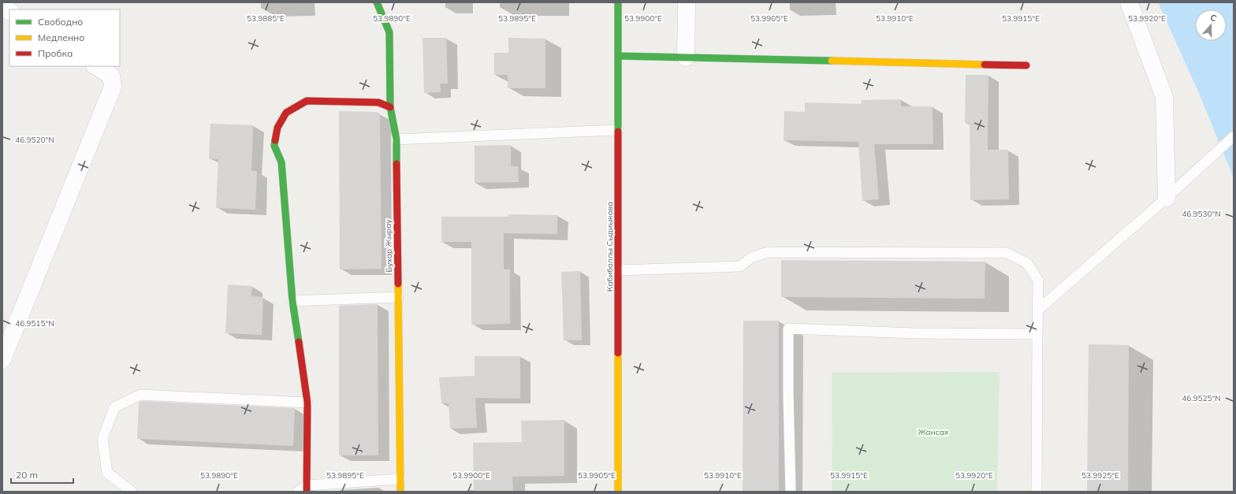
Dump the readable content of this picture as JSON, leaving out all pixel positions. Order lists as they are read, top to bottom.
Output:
{
  "streets": {
    "street": ["Бухар Жырау", "Кабиболлы Сыдиыкова"]
  },
  "parks": ["Жансая"],
  "legend": ["Свободно", "Медленно", "Пробка"],
  "scale_bar": "20 m",
  "north": "top",
  "coordinates": [
    "53.9915°E",
    "53.9885°E",
    "53.9890°E",
    "53.9895°E",
    "53.9900°E",
    "53.9905°E",
    "53.9910°E",
    "53.9920°E",
    "46.9520°N",
    "46.9530°N",
    "46.9515°N",
    "46.9525°N",
    "53.9925°E"
  ]
}
